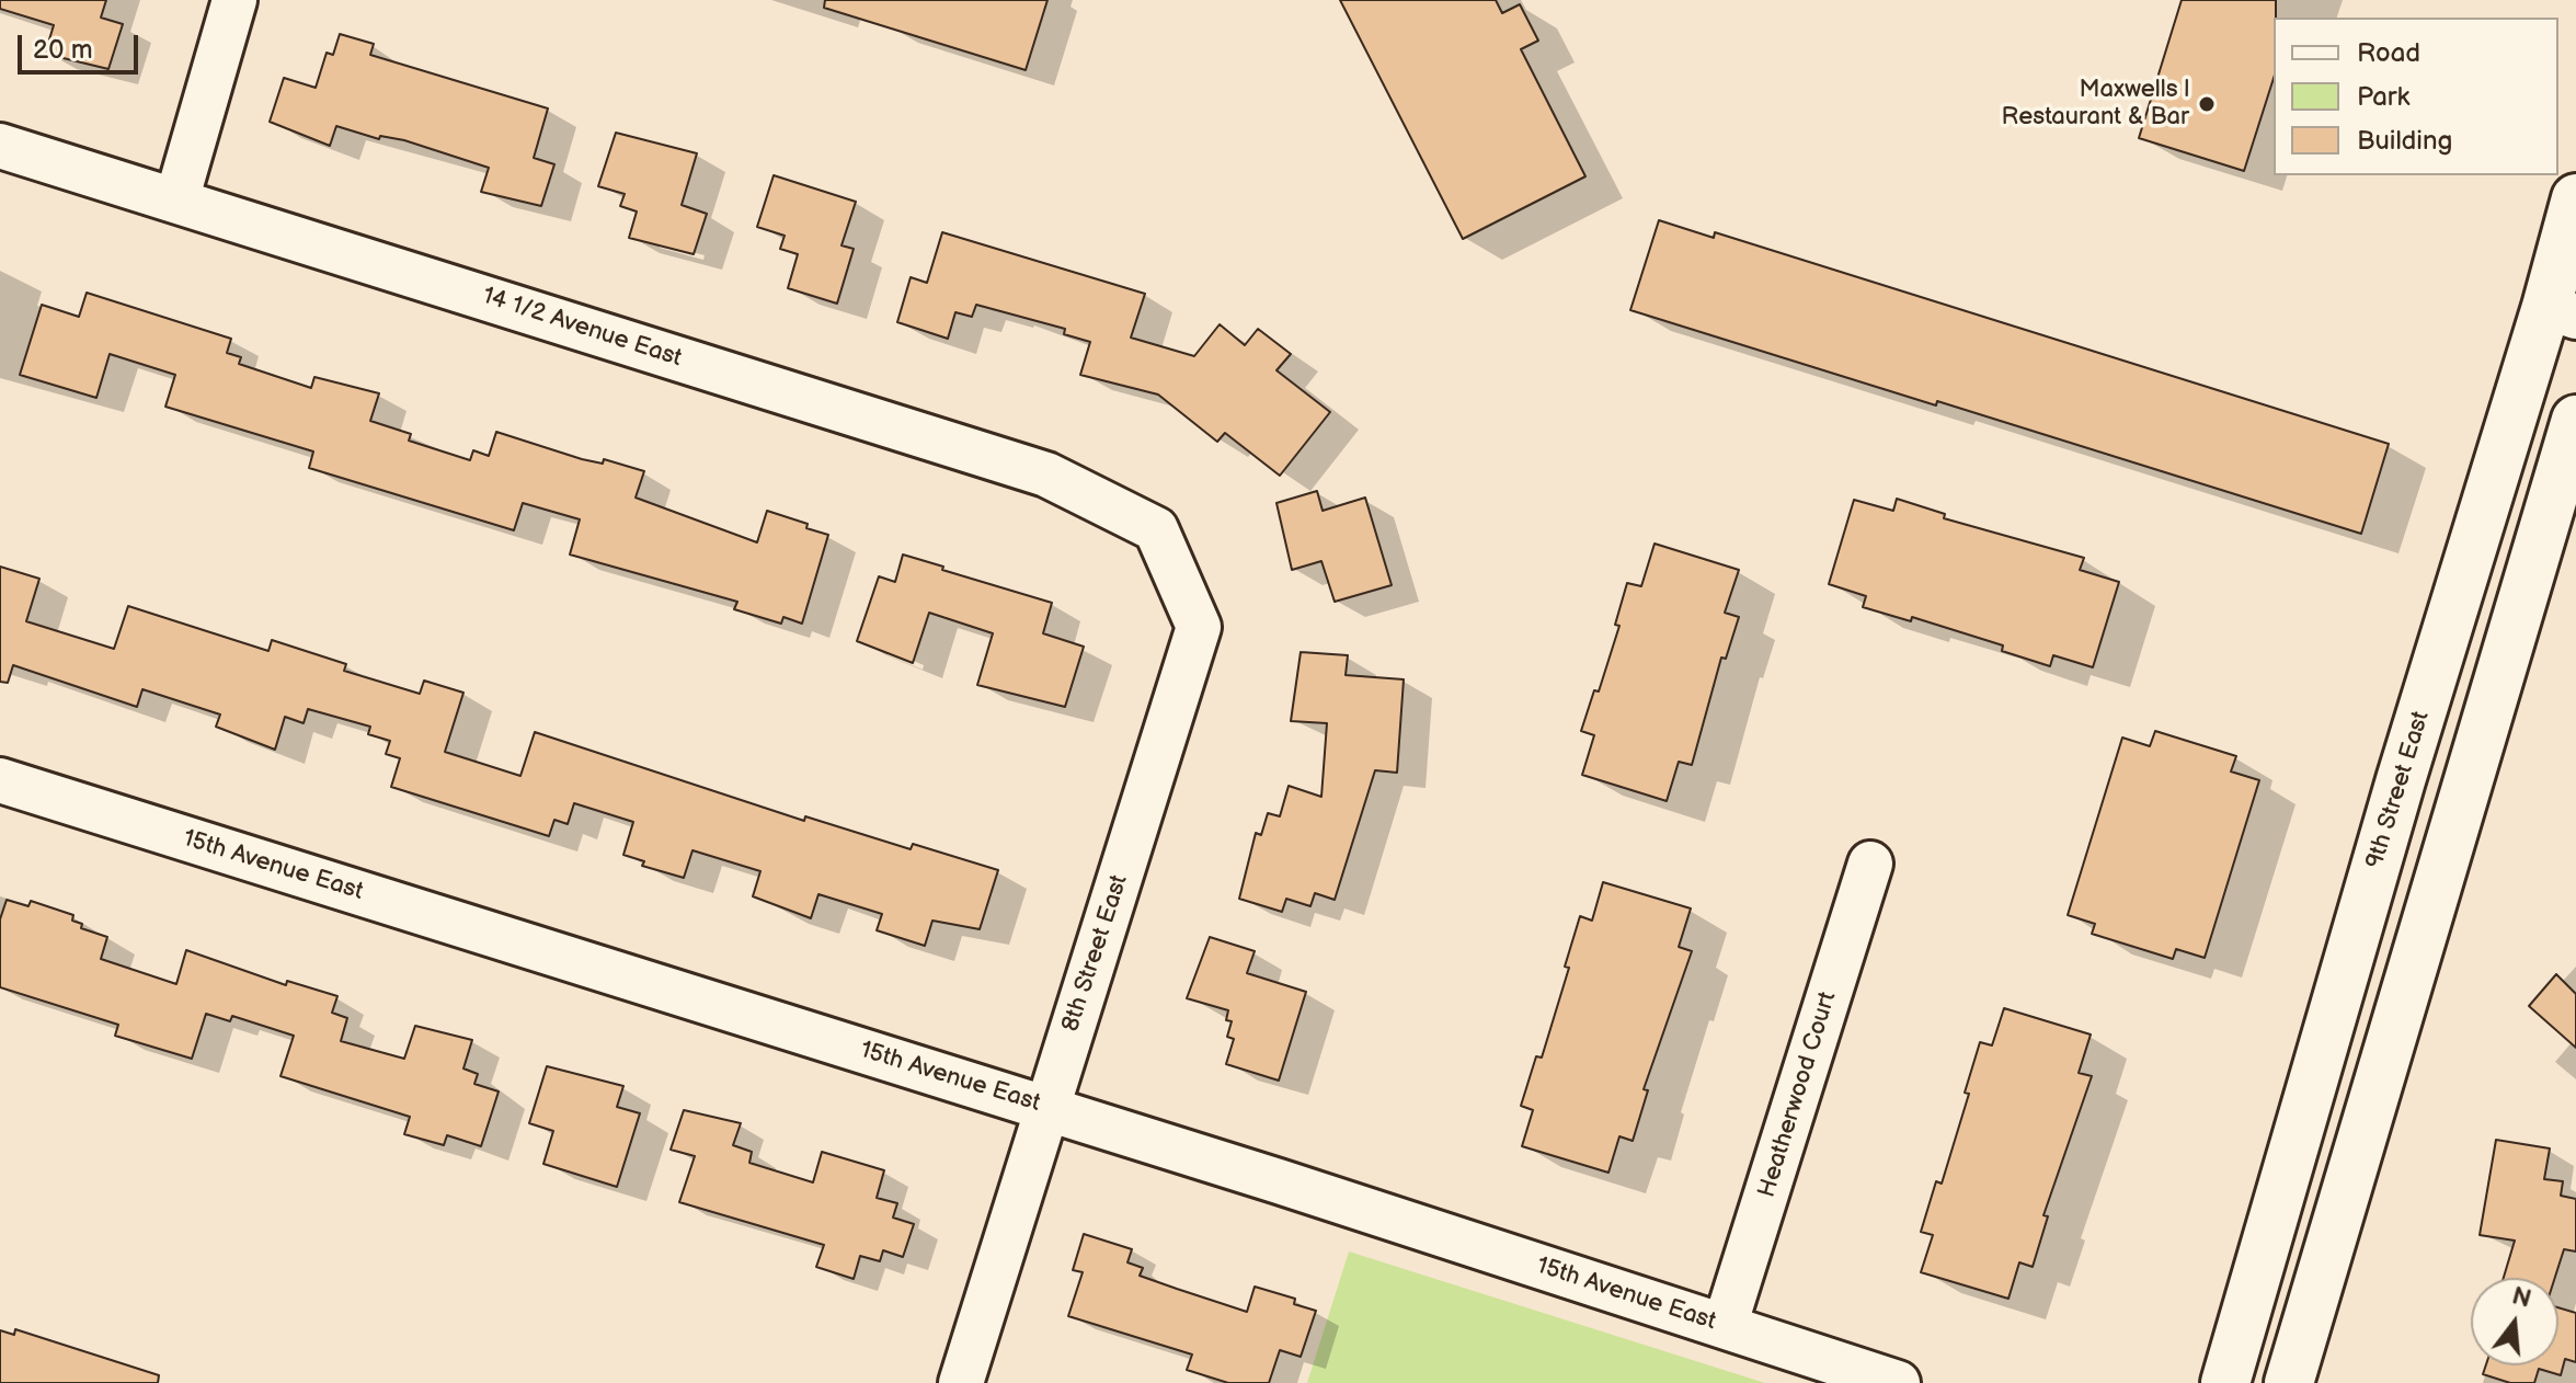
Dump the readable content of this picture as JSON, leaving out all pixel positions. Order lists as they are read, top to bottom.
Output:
{
  "streets": {
    "main road": ["9th Street East"],
    "street": [
      "14 1/2 Avenue East",
      "15th Avenue East",
      "8th Street East",
      "Heatherwood Court"
    ]
  },
  "crossings": [
    ["14 1/2 Avenue East", "8th Street East"],
    ["15th Avenue East", "8th Street East"],
    ["15th Avenue East", "Heatherwood Court"]
  ],
  "places": ["Maxwells | Restaurant & Bar"],
  "legend": ["Road", "Park", "Building"],
  "scale_bar": "20 m",
  "north": "top"
}
